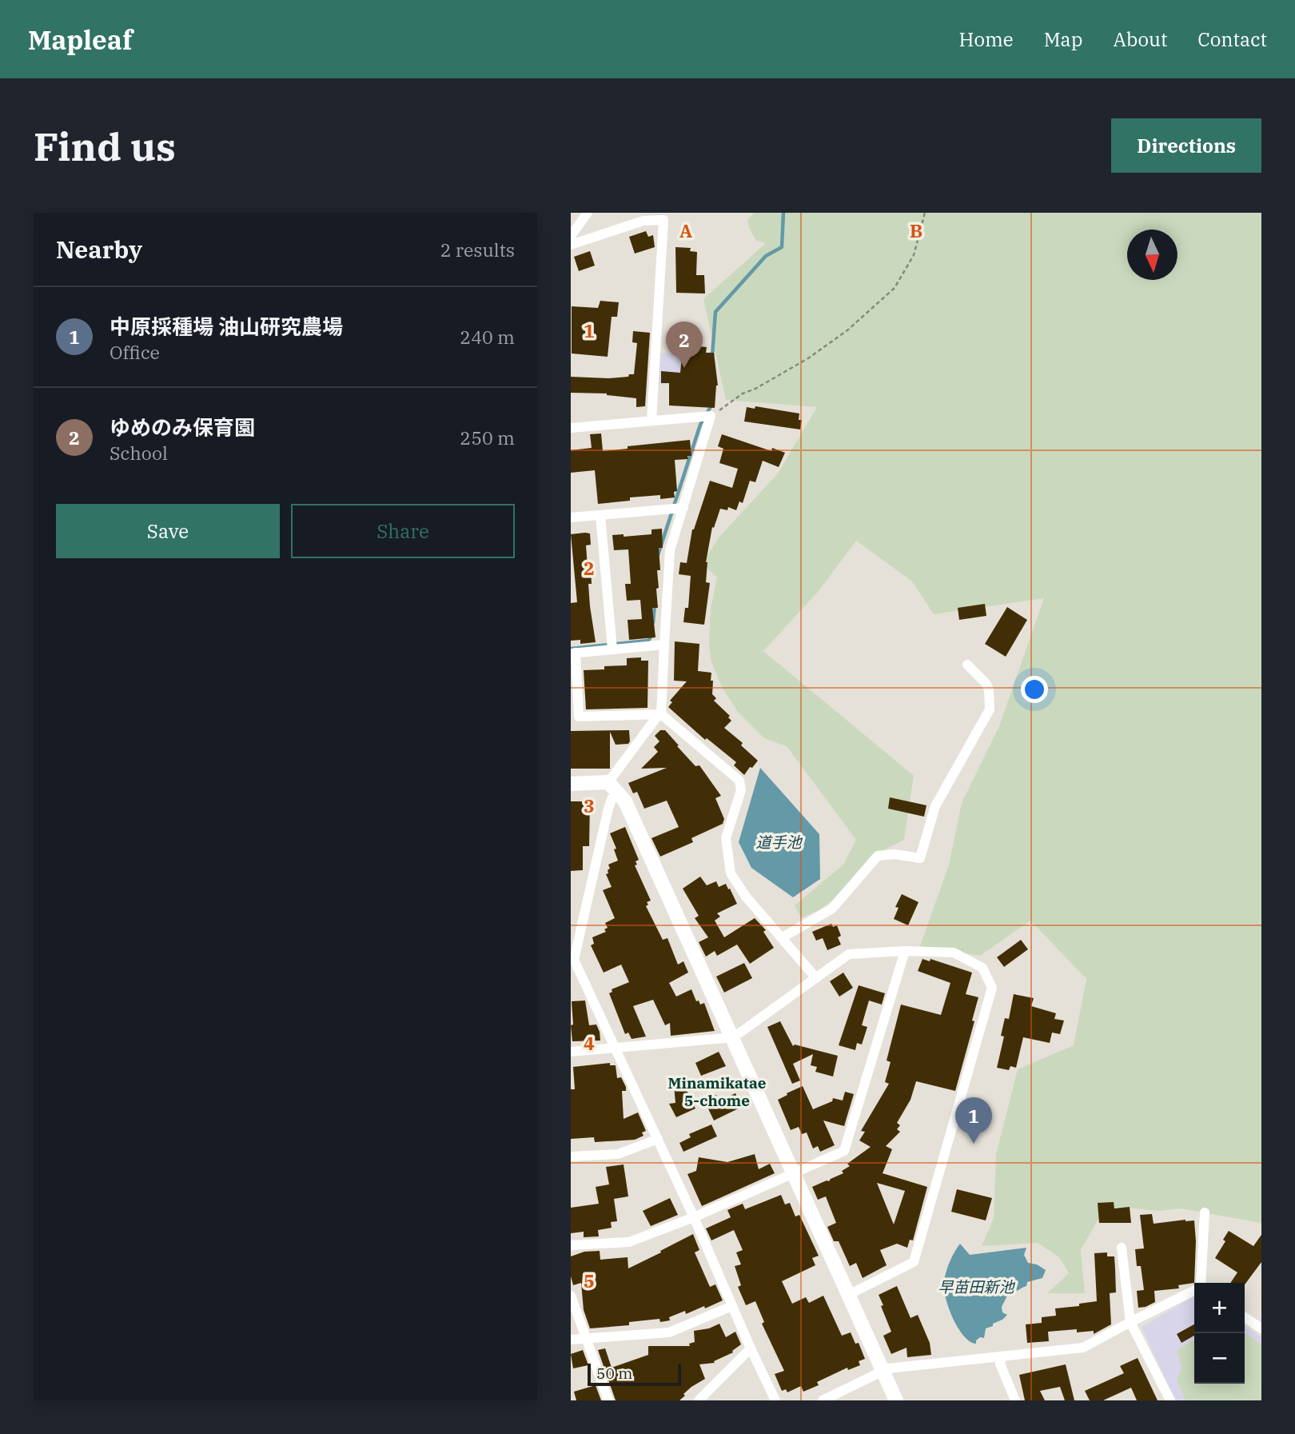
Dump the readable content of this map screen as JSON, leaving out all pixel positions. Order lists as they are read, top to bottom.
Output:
{
  "districts": ["Minamikatae 5-chome"],
  "water": ["道手池", "早苗田新池"],
  "scale_bar": "50 m",
  "north": "bottom",
  "page": {
    "header": "Mapleaf",
    "nav": [
      "Home",
      "Map",
      "About",
      "Contact"
    ],
    "buttons": [
      "Directions",
      ["Save", "Share"]
    ],
    "title": "Find us",
    "heading": ["Nearby", "2 results"],
    "list": [
      {
        "mark": "1",
        "name": "中原採種場 油山研究農場",
        "note": "Office",
        "value": "240 m"
      },
      {
        "mark": "2",
        "name": "ゆめのみ保育園",
        "note": "School",
        "value": "250 m"
      }
    ],
    "pins": ["2", "1"],
    "map_buttons": ["+", "−"],
    "scale": "50 m"
  },
  "grid": {
    "columns": ["A", "B"],
    "rows": [
      "1",
      "2",
      "3",
      "4",
      "5"
    ]
  }
}
